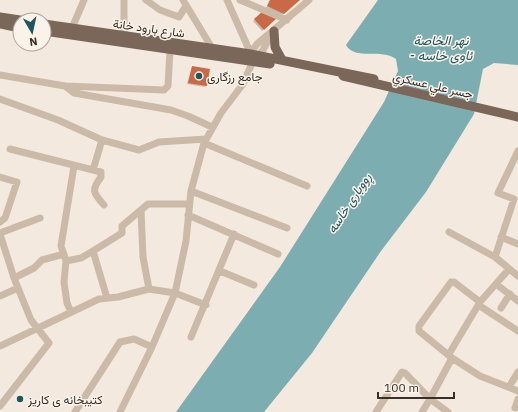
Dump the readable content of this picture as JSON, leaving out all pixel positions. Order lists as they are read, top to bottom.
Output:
{
  "streets": {
    "main road": ["شارع بارود خانة", "جسر علي عسكري"]
  },
  "water": ["نهر الخاصة - ئاوی خاسە", "ڕووباری خاسە"],
  "places": ["جامع رزگاری", "كتيبخانه ى كاريز"],
  "scale_bar": "100 m",
  "north": "bottom"
}
